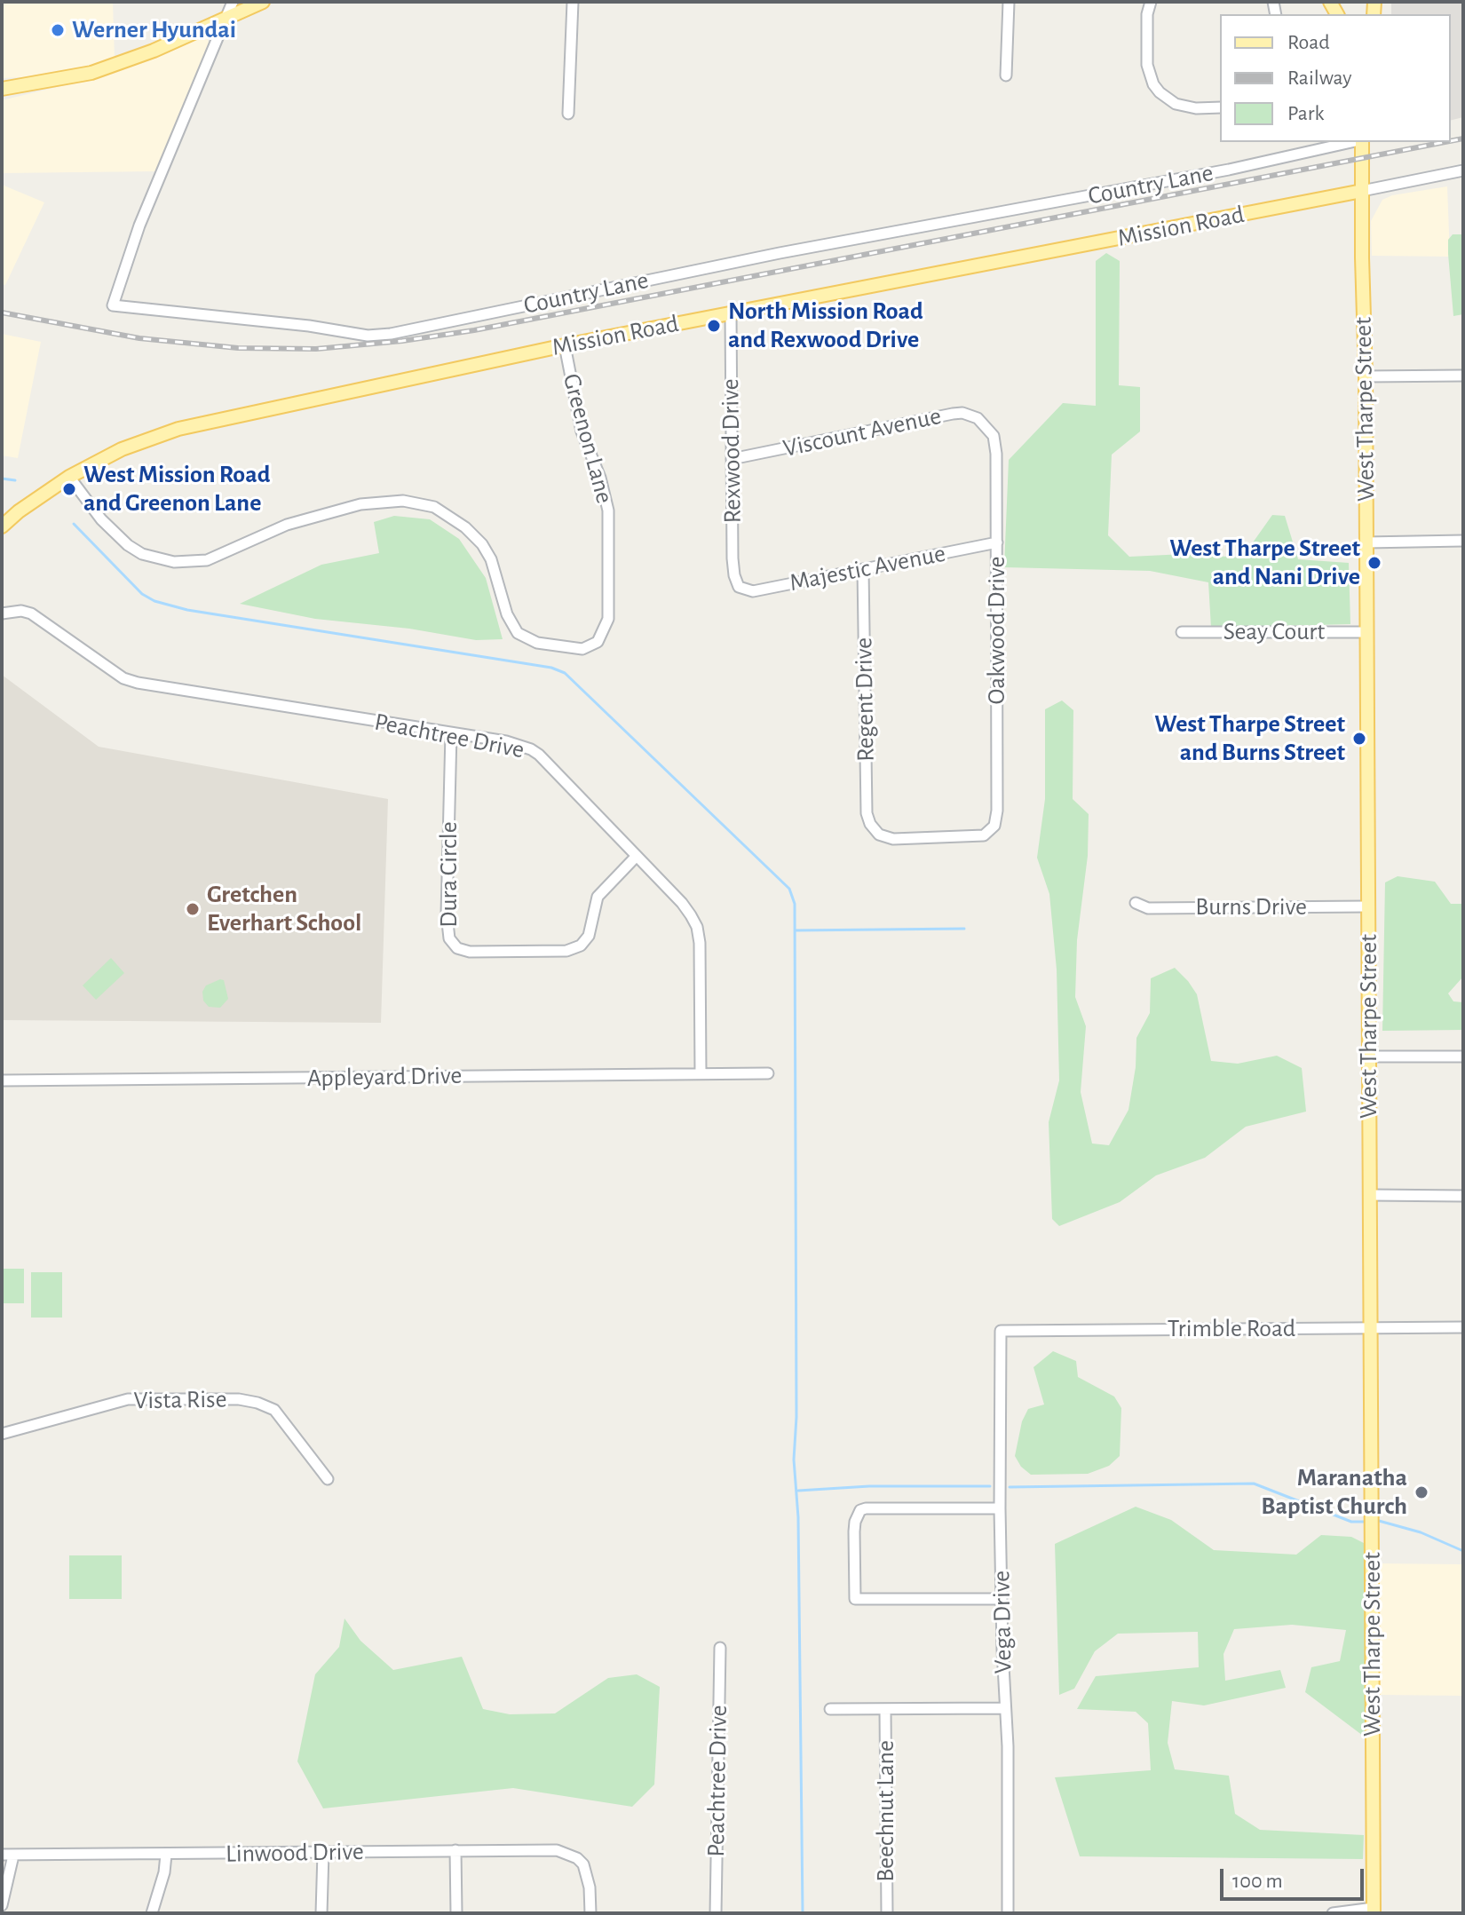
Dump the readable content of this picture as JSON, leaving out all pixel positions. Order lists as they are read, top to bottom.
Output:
{
  "streets": {
    "main road": ["Mission Road", "West Tharpe Street"],
    "street": [
      "Country Lane",
      "Viscount Avenue",
      "Greenon Lane",
      "Rexwood Drive",
      "Majestic Avenue",
      "Oakwood Drive",
      "Seay Court",
      "Regent Drive",
      "Peachtree Drive",
      "Dura Circle",
      "Burns Drive",
      "Appleyard Drive",
      "Trimble Road",
      "Vista Rise",
      "Vega Drive",
      "Beechnut Lane",
      "Linwood Drive"
    ]
  },
  "crossings": [
    ["Mission Road", "West Tharpe Street"],
    ["Mission Road", "Greenon Lane"],
    ["Mission Road", "Rexwood Drive"],
    ["West Tharpe Street", "Seay Court"],
    ["West Tharpe Street", "Burns Drive"],
    ["West Tharpe Street", "Trimble Road"],
    ["Viscount Avenue", "Rexwood Drive"],
    ["Viscount Avenue", "Oakwood Drive"],
    ["Rexwood Drive", "Majestic Avenue"],
    ["Majestic Avenue", "Oakwood Drive"],
    ["Majestic Avenue", "Regent Drive"],
    ["Oakwood Drive", "Regent Drive"],
    ["Peachtree Drive", "Dura Circle"],
    ["Peachtree Drive", "Appleyard Drive"],
    ["Trimble Road", "Vega Drive"]
  ],
  "places": [
    "Werner Hyundai",
    "North Mission Road and Rexwood Drive",
    "West Mission Road and Greenon Lane",
    "West Tharpe Street and Nani Drive",
    "West Tharpe Street and Burns Street",
    "Gretchen Everhart School",
    "Maranatha Baptist Church"
  ],
  "legend": ["Road", "Railway", "Park"],
  "scale_bar": "100 m"
}
